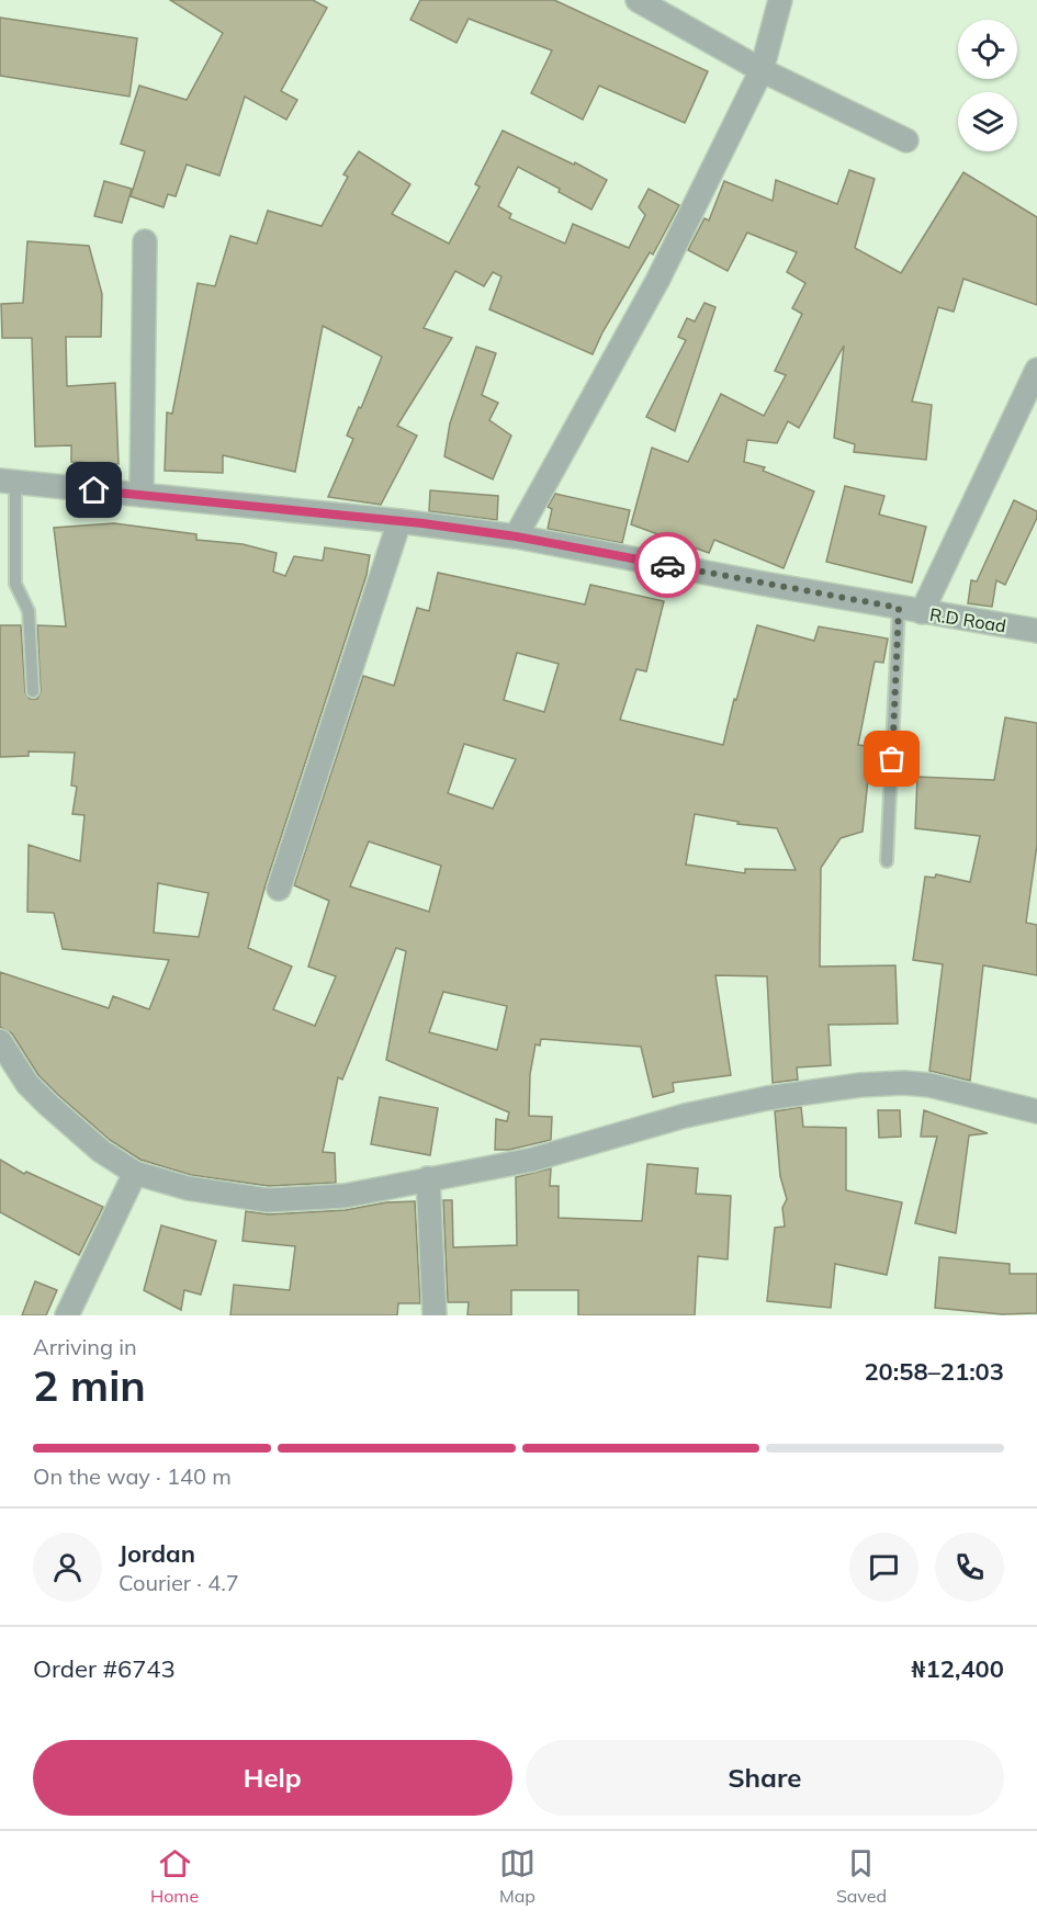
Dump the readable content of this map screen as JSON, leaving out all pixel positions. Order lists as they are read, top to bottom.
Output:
{
  "streets": {
    "street": ["R.D Road"]
  },
  "page": {
    "heading": ["2 min", "Arriving in", "20:58–21:03"],
    "panel": [
      "Jordan",
      "Courier · 4.7",
      "Order #6743",
      "₦12,400"
    ],
    "bar": "On the way · 140 m",
    "buttons": ["Help", "Share"],
    "tabs": ["Home", "Map", "Saved"]
  }
}
